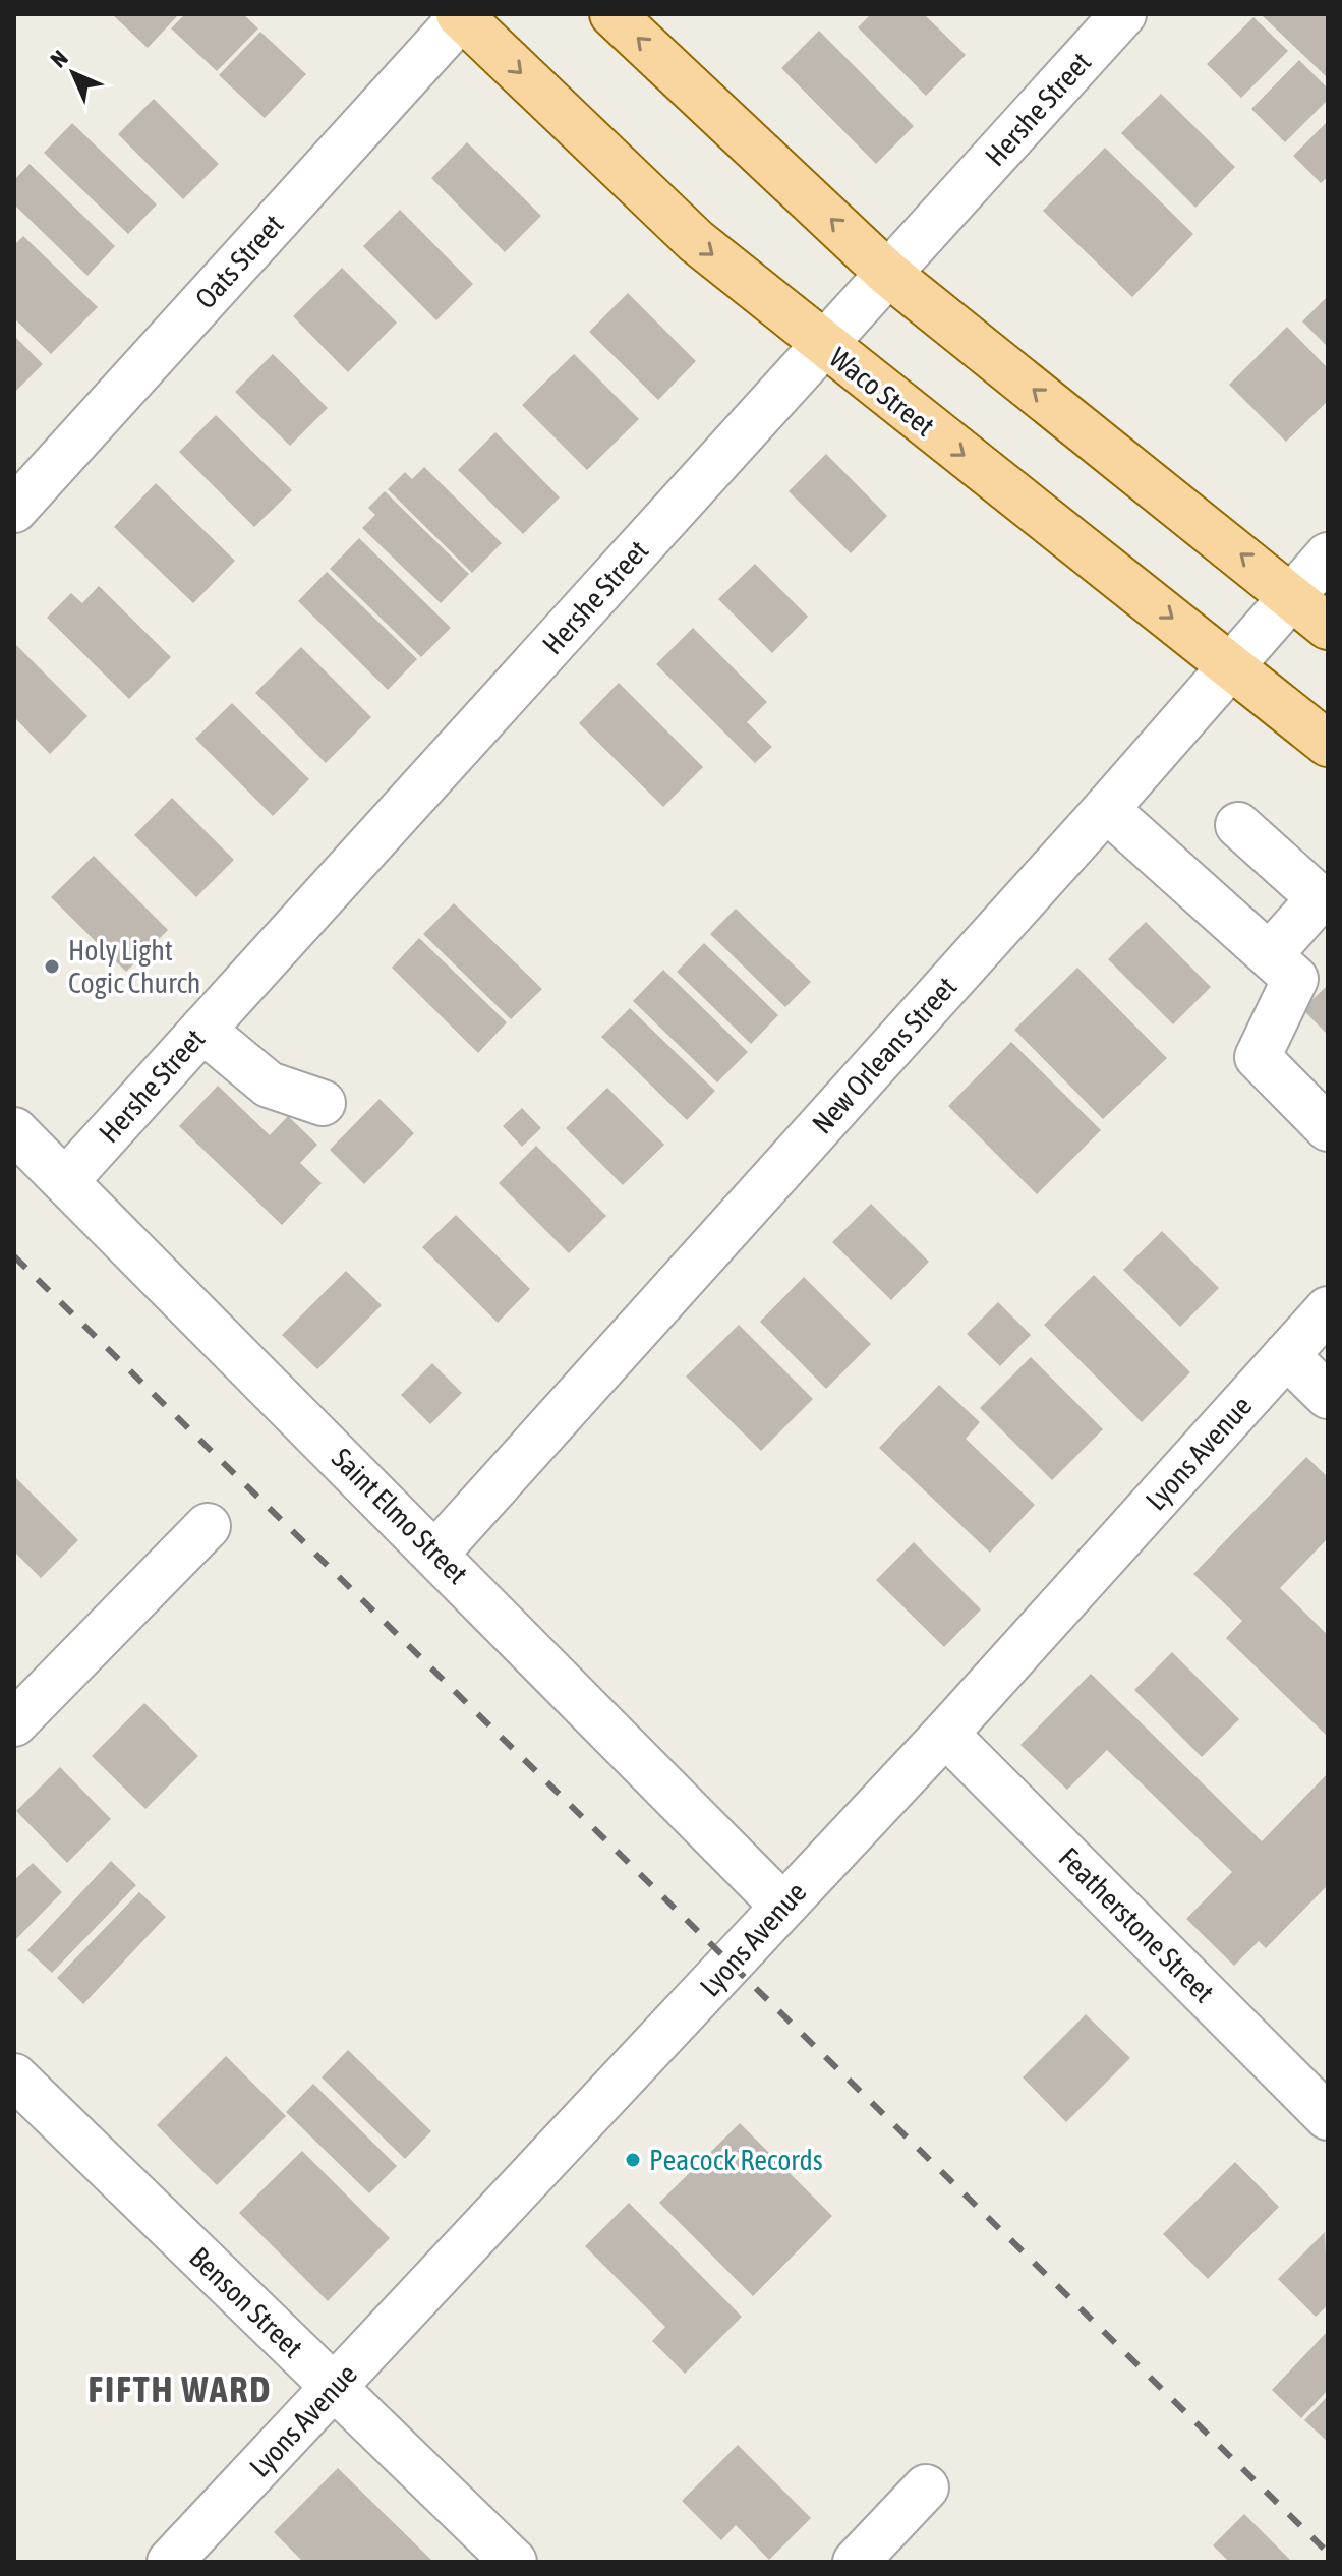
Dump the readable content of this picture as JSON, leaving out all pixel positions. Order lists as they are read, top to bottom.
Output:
{
  "streets": {
    "main road": ["Waco Street"],
    "street": [
      "Hershe Street",
      "Oats Street",
      "New Orleans Street",
      "Lyons Avenue",
      "Saint Elmo Street",
      "Featherstone Street",
      "Benson Street"
    ]
  },
  "crossings": [
    ["Hershe Street", "Waco Street"],
    ["Hershe Street", "Saint Elmo Street"],
    ["Oats Street", "Waco Street"],
    ["Waco Street", "New Orleans Street"],
    ["New Orleans Street", "Saint Elmo Street"],
    ["Lyons Avenue", "Saint Elmo Street"],
    ["Lyons Avenue", "Featherstone Street"],
    ["Lyons Avenue", "Benson Street"]
  ],
  "districts": ["FIFTH WARD"],
  "places": ["Holy Light Cogic Church", "Peacock Records"],
  "north": "top left"
}
